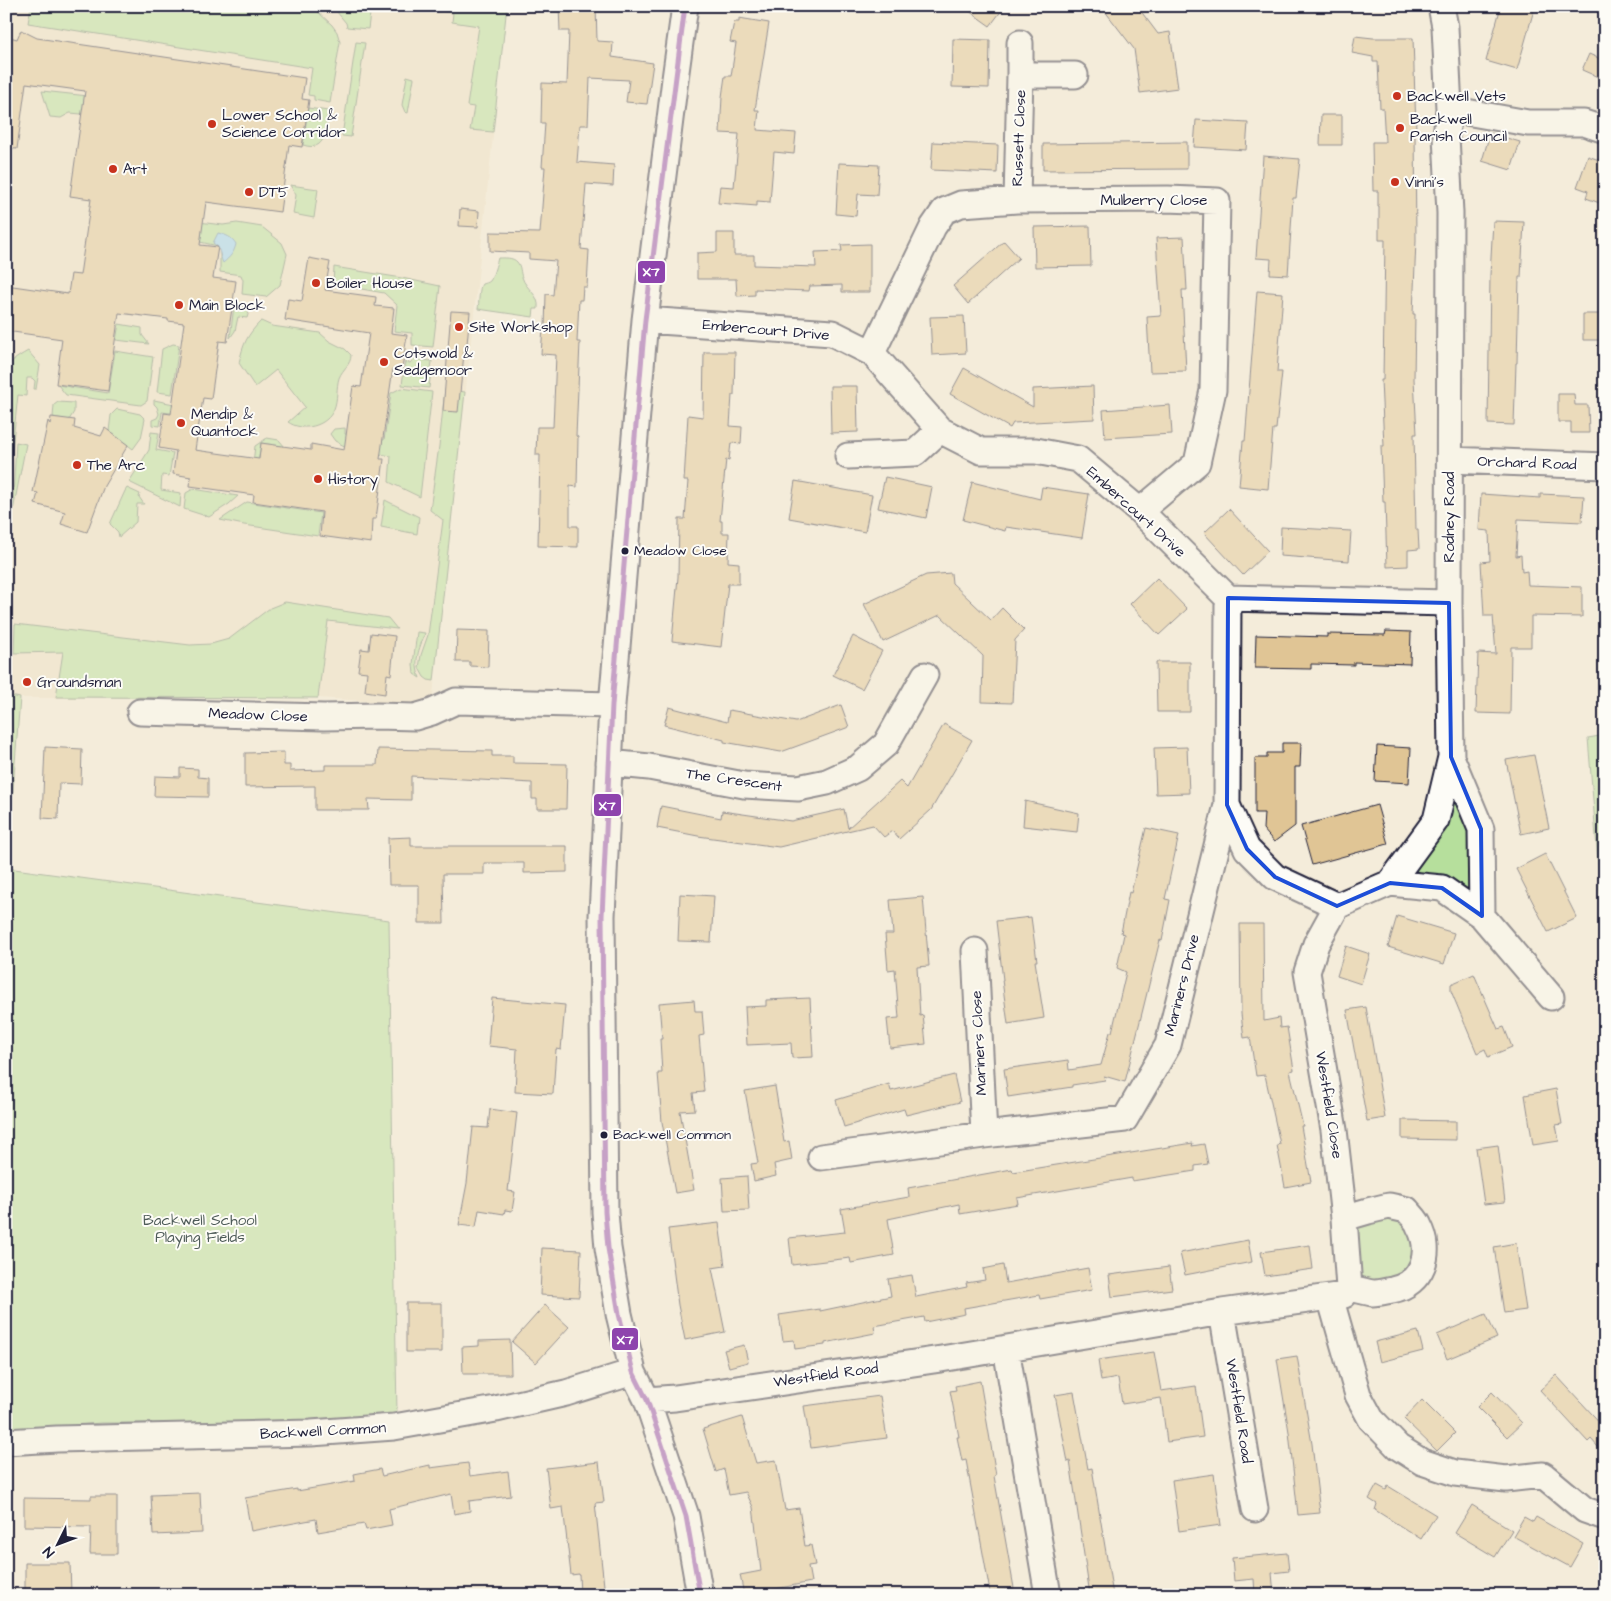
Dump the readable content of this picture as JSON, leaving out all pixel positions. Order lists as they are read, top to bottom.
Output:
{
  "streets": {
    "street": [
      "Russett Close",
      "Mulberry Close",
      "Embercourt Drive",
      "Orchard Road",
      "Rodney Road",
      "Meadow Close",
      "The Crescent",
      "Mariners Drive",
      "Mariners Close",
      "Westfield Close",
      "Westfield Road",
      "Backwell Common"
    ]
  },
  "crossings": [
    ["Russett Close", "Mulberry Close"],
    ["Mulberry Close", "Embercourt Drive"],
    ["Embercourt Drive", "Mariners Drive"],
    ["Orchard Road", "Rodney Road"],
    ["Mariners Drive", "Mariners Close"],
    ["Westfield Close", "Westfield Road"]
  ],
  "parks": ["Backwell School Playing Fields"],
  "places": [
    "Backwell Vets",
    "Lower School & Science Corridor",
    "Backwell Parish Council",
    "Art",
    "Vinni's",
    "DT5",
    "Boiler House",
    "Main Block",
    "Site Workshop",
    "Cotswold & Sedgemoor",
    "Mendip & Quantock",
    "The Arc",
    "History",
    "Meadow Close",
    "Groundsman",
    "Backwell Common"
  ],
  "lines": ["transit line X7"],
  "north": "bottom left"
}
